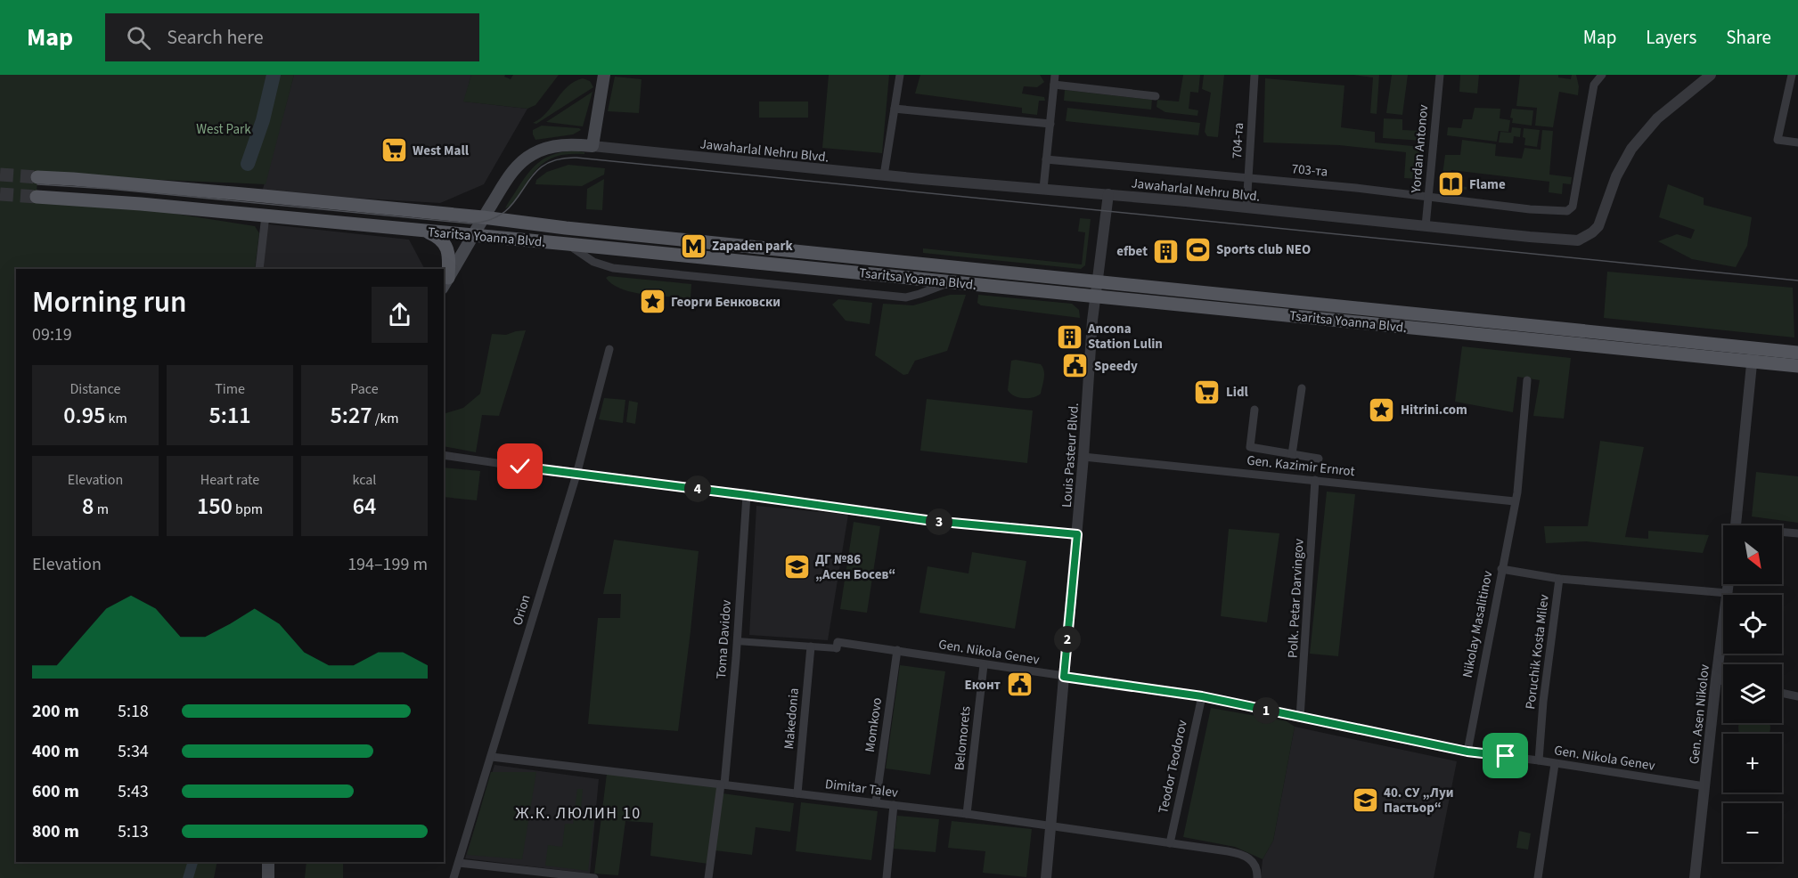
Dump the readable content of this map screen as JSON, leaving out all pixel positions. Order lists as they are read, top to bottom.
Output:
{
  "streets": {
    "main road": ["Tsaritsa Yoanna Blvd."],
    "street": [
      "704-та",
      "Yordan Antonov",
      "Jawaharlal Nehru Blvd.",
      "703-та",
      "Louis Pasteur Blvd.",
      "Gen. Kazimir Ernrot",
      "Polk. Petar Darvingov",
      "Orion",
      "Nikolay Masalitinov",
      "Toma Davidov",
      "Gen. Nikola Genev",
      "Poruchik Kosta Milev",
      "Gen. Asen Nikolov",
      "Makedonia",
      "Momkovo",
      "Belomorets",
      "Teodor Teodorov",
      "Dimitar Talev"
    ]
  },
  "crossings": [
    ["704-та", "Jawaharlal Nehru Blvd."],
    ["704-та", "703-та"],
    ["Yordan Antonov", "Jawaharlal Nehru Blvd."],
    ["Yordan Antonov", "703-та"],
    ["Jawaharlal Nehru Blvd.", "Louis Pasteur Blvd."],
    ["Tsaritsa Yoanna Blvd.", "Louis Pasteur Blvd."],
    ["Louis Pasteur Blvd.", "Gen. Kazimir Ernrot"],
    ["Louis Pasteur Blvd.", "Gen. Nikola Genev"],
    ["Louis Pasteur Blvd.", "Dimitar Talev"],
    ["Gen. Kazimir Ernrot", "Polk. Petar Darvingov"],
    ["Gen. Kazimir Ernrot", "Nikolay Masalitinov"],
    ["Polk. Petar Darvingov", "Gen. Nikola Genev"],
    ["Orion", "Dimitar Talev"],
    ["Nikolay Masalitinov", "Gen. Nikola Genev"],
    ["Toma Davidov", "Dimitar Talev"],
    ["Gen. Nikola Genev", "Poruchik Kosta Milev"],
    ["Gen. Nikola Genev", "Gen. Asen Nikolov"],
    ["Gen. Nikola Genev", "Momkovo"],
    ["Gen. Nikola Genev", "Belomorets"],
    ["Gen. Nikola Genev", "Teodor Teodorov"],
    ["Makedonia", "Dimitar Talev"],
    ["Momkovo", "Dimitar Talev"],
    ["Belomorets", "Dimitar Talev"],
    ["Teodor Teodorov", "Dimitar Talev"]
  ],
  "districts": ["Ж.К. ЛЮЛИН 10"],
  "parks": ["West Park"],
  "places": {
    "supermarket": ["West Mall", "Lidl"],
    "library": ["Flame"],
    "metro station": ["Zapaden park"],
    "sports": ["Sports club NEO"],
    "building": ["efbet", "Ancona Station Lulin"],
    "place": ["Георги Бенковски", "Hitrini.com"],
    "public building": ["Speedy", "Еконт"],
    "school or university": ["ДГ №86 „Асен Босев“", "40. СУ „Луи Пастьор“"]
  },
  "north": "bottom right",
  "page": {
    "header": "Map",
    "search": "Search here",
    "nav": ["Map", "Layers", "Share"],
    "heading": ["Morning run", "09:19"],
    "stats": [
      ["Distance", "0.95 km"],
      ["Time", "5:11"],
      ["Pace", "5:27 /km"],
      ["Elevation", "8 m"],
      ["Heart rate", "150 bpm"],
      ["kcal", "64"]
    ],
    "pins": [
      "4",
      "3",
      "2",
      "1"
    ],
    "map_buttons": ["+", "−"],
    "chart": ["Elevation", "194–199 m"],
    "list": [
      {
        "name": "200 m",
        "note": "5:18"
      },
      {
        "name": "400 m",
        "note": "5:34"
      },
      {
        "name": "600 m",
        "note": "5:43"
      },
      {
        "name": "800 m",
        "note": "5:13"
      }
    ]
  }
}
